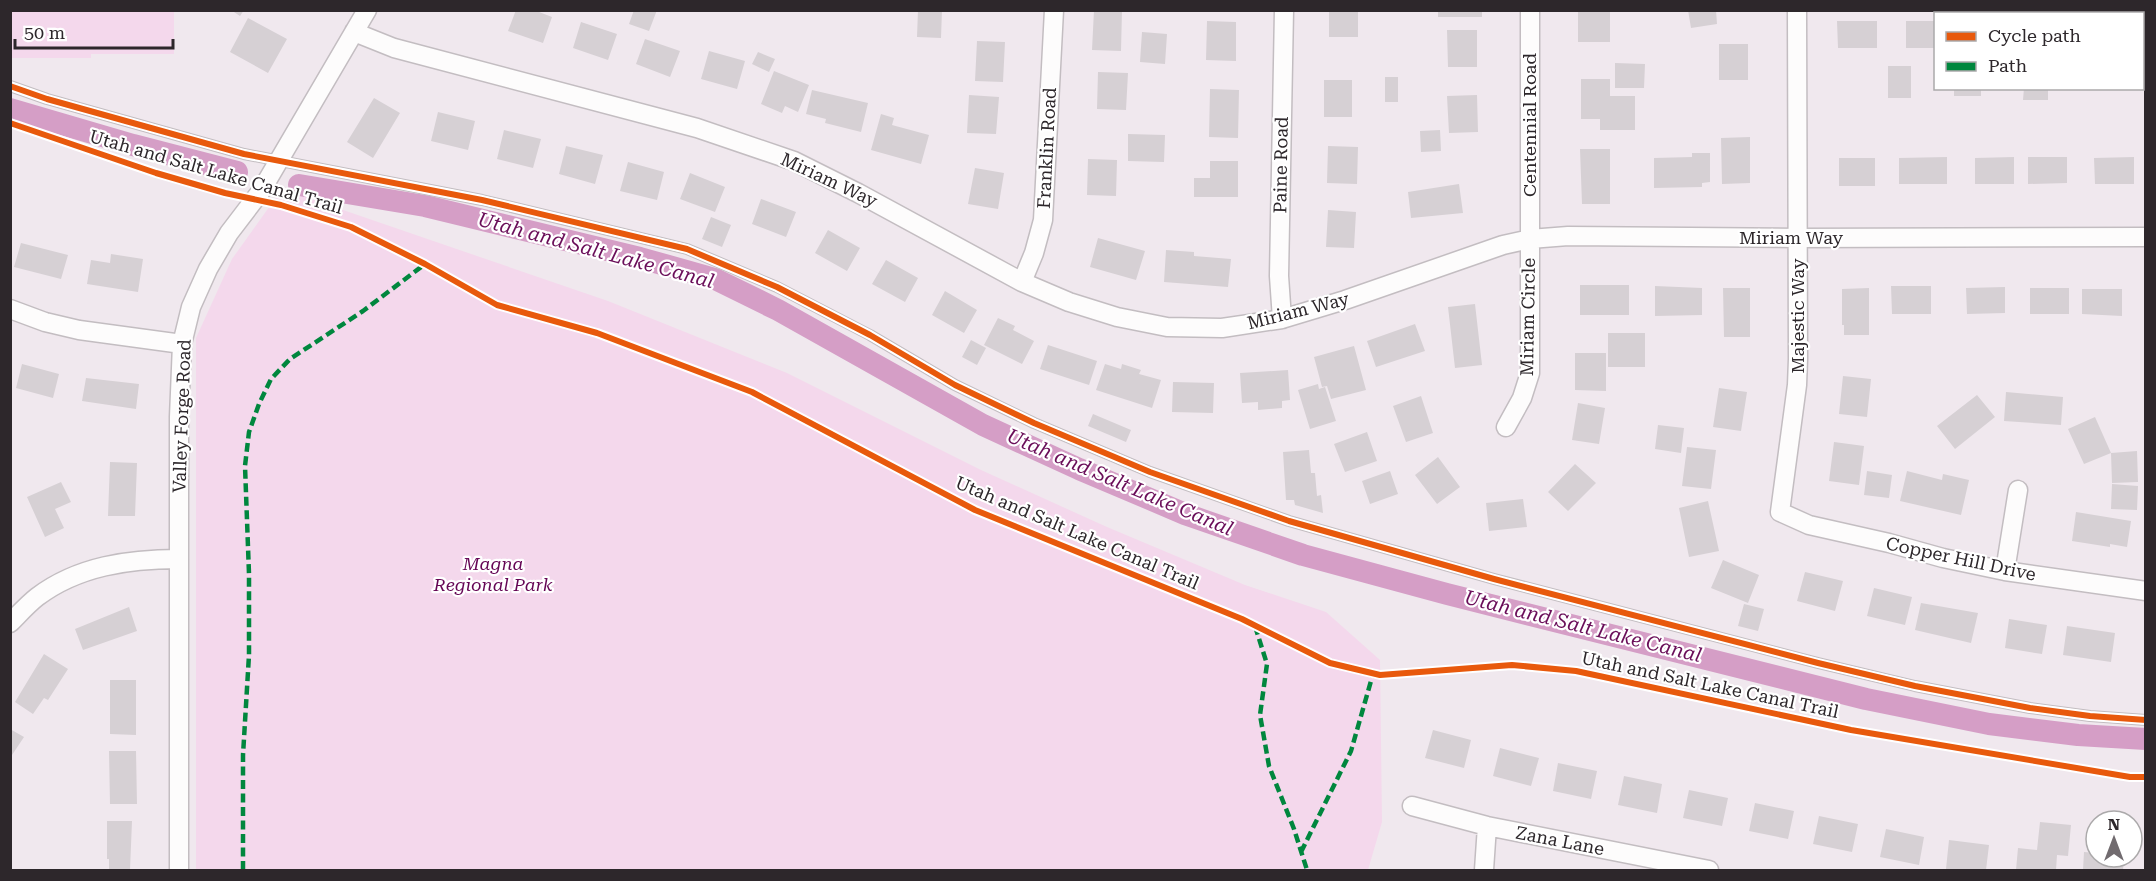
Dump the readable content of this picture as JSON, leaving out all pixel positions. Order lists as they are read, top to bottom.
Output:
{
  "streets": {
    "street": [
      "Centennial Road",
      "Franklin Road",
      "Paine Road",
      "Miriam Way",
      "Majestic Way",
      "Miriam Circle",
      "Valley Forge Road",
      "Copper Hill Drive",
      "Zana Lane"
    ],
    "cycle path": ["Utah and Salt Lake Canal Trail"]
  },
  "crossings": [
    ["Centennial Road", "Miriam Way"],
    ["Centennial Road", "Miriam Circle"],
    ["Franklin Road", "Miriam Way"],
    ["Paine Road", "Miriam Way"],
    ["Miriam Way", "Majestic Way"],
    ["Miriam Way", "Miriam Circle"],
    ["Miriam Way", "Valley Forge Road"],
    ["Majestic Way", "Copper Hill Drive"]
  ],
  "water": ["Utah and Salt Lake Canal"],
  "parks": ["Magna Regional Park"],
  "legend": ["Cycle path", "Path"],
  "scale_bar": "50 m",
  "north": "top"
}
